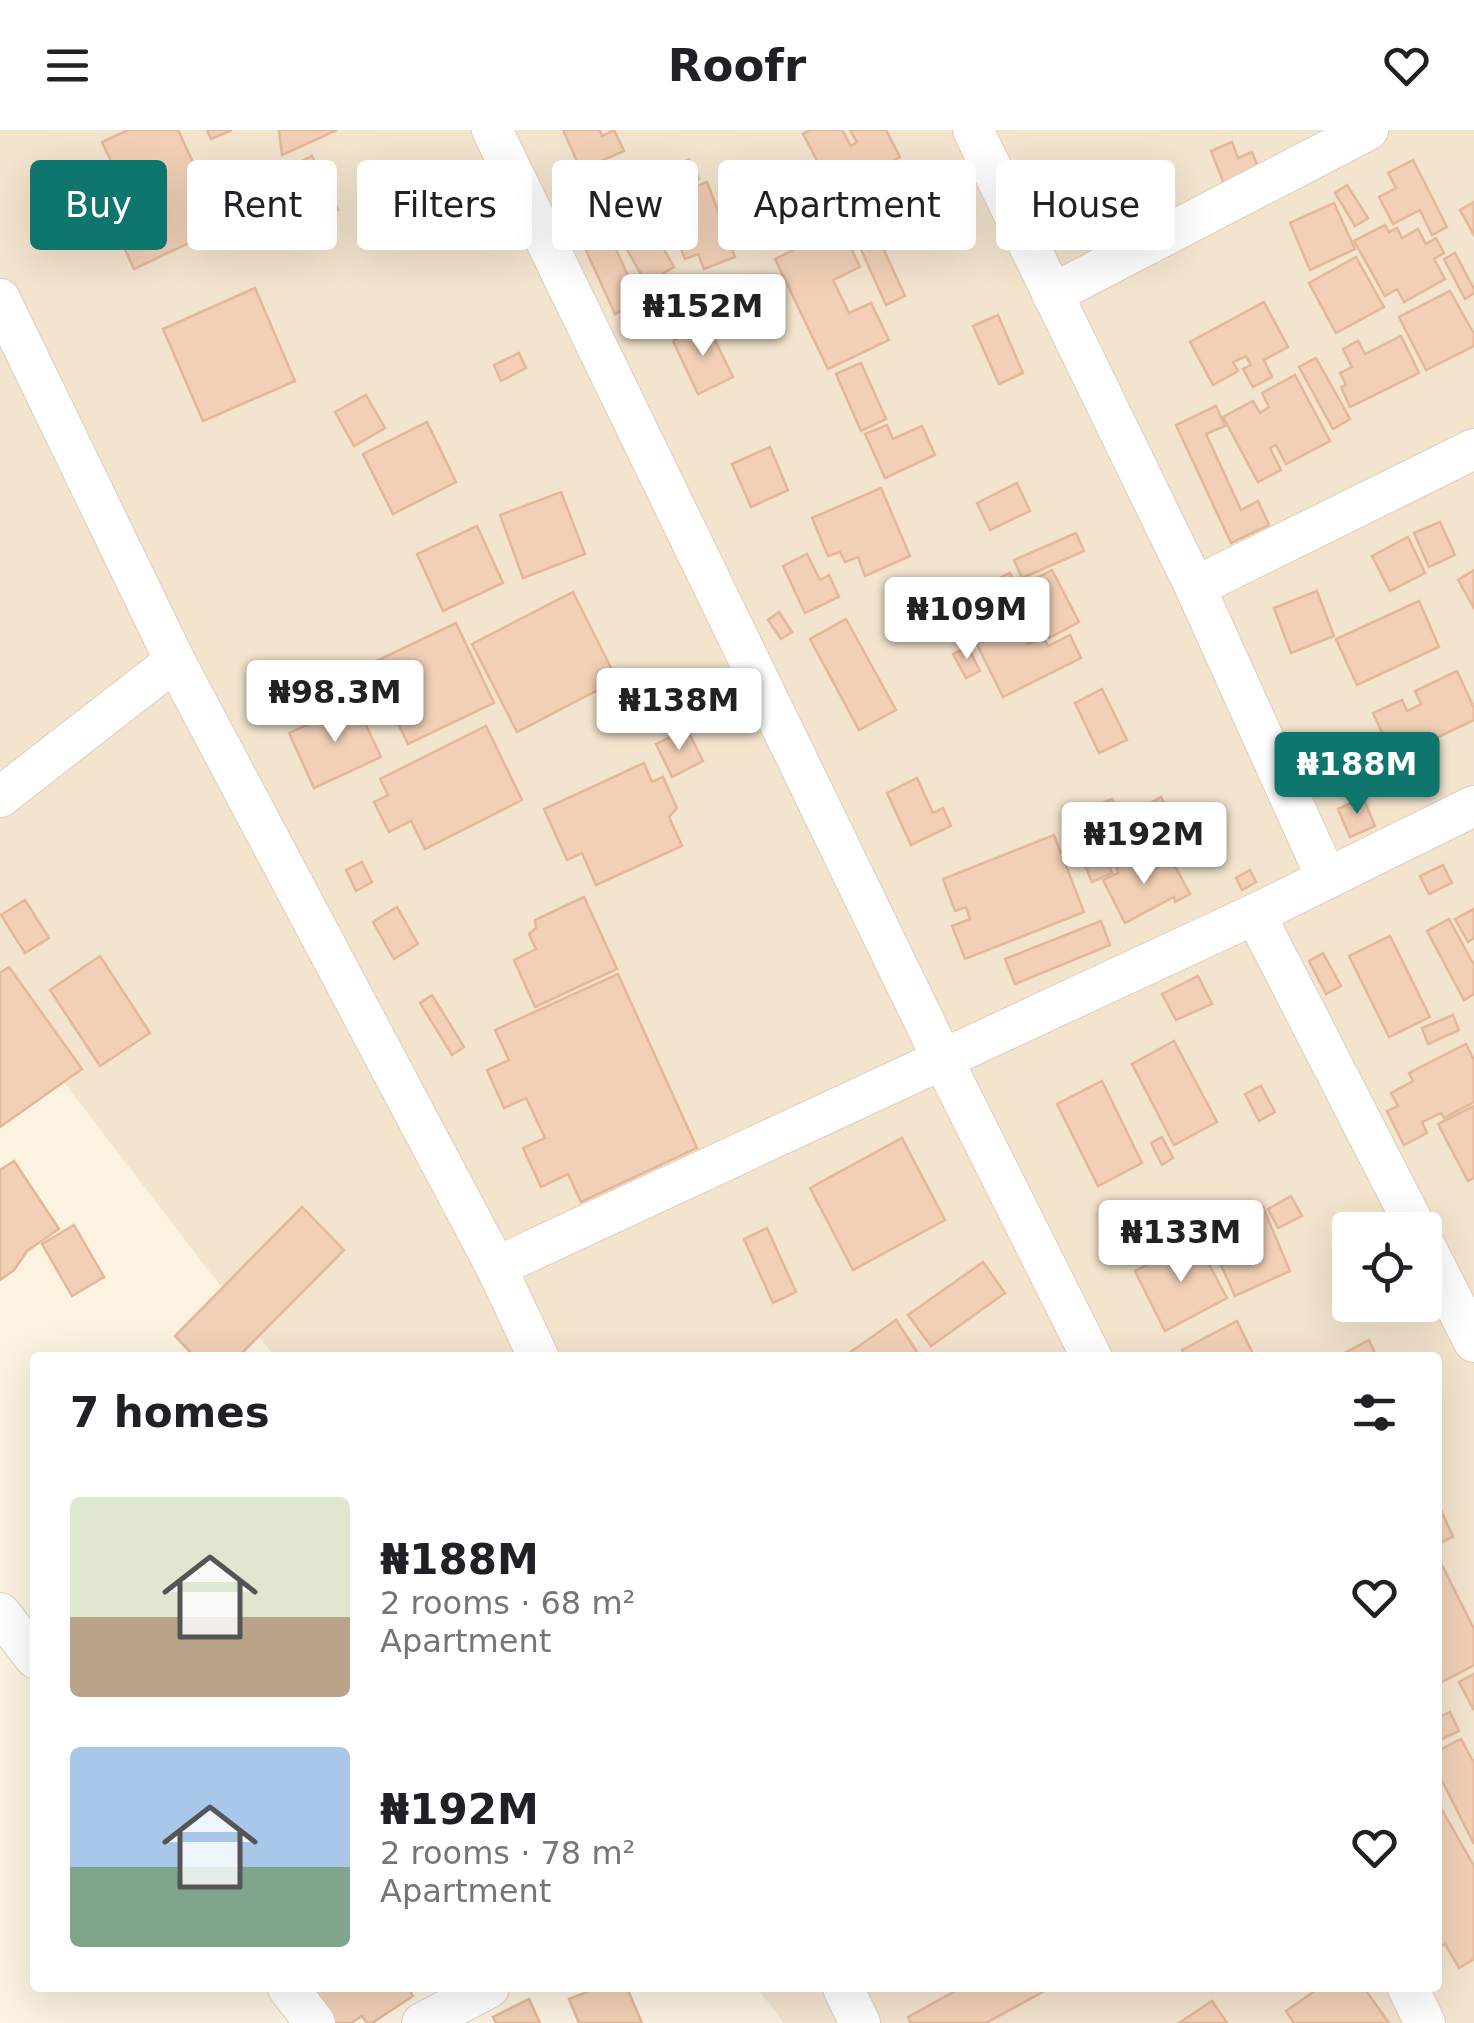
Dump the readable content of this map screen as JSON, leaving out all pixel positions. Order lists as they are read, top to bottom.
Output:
{
  "page": {
    "header": "Roofr",
    "chip": [
      "Buy",
      "Rent",
      "Filters",
      "New",
      "Apartment",
      "House"
    ],
    "price": [
      "₦152M",
      "₦109M",
      "₦98.3M",
      "₦138M",
      "₦188M",
      "₦192M",
      "₦133M"
    ],
    "heading": "7 homes",
    "list": [
      {
        "name": "₦188M",
        "note": "2 rooms · 68 m² · Apartment"
      },
      {
        "name": "₦192M",
        "note": "2 rooms · 78 m² · Apartment"
      }
    ]
  }
}
